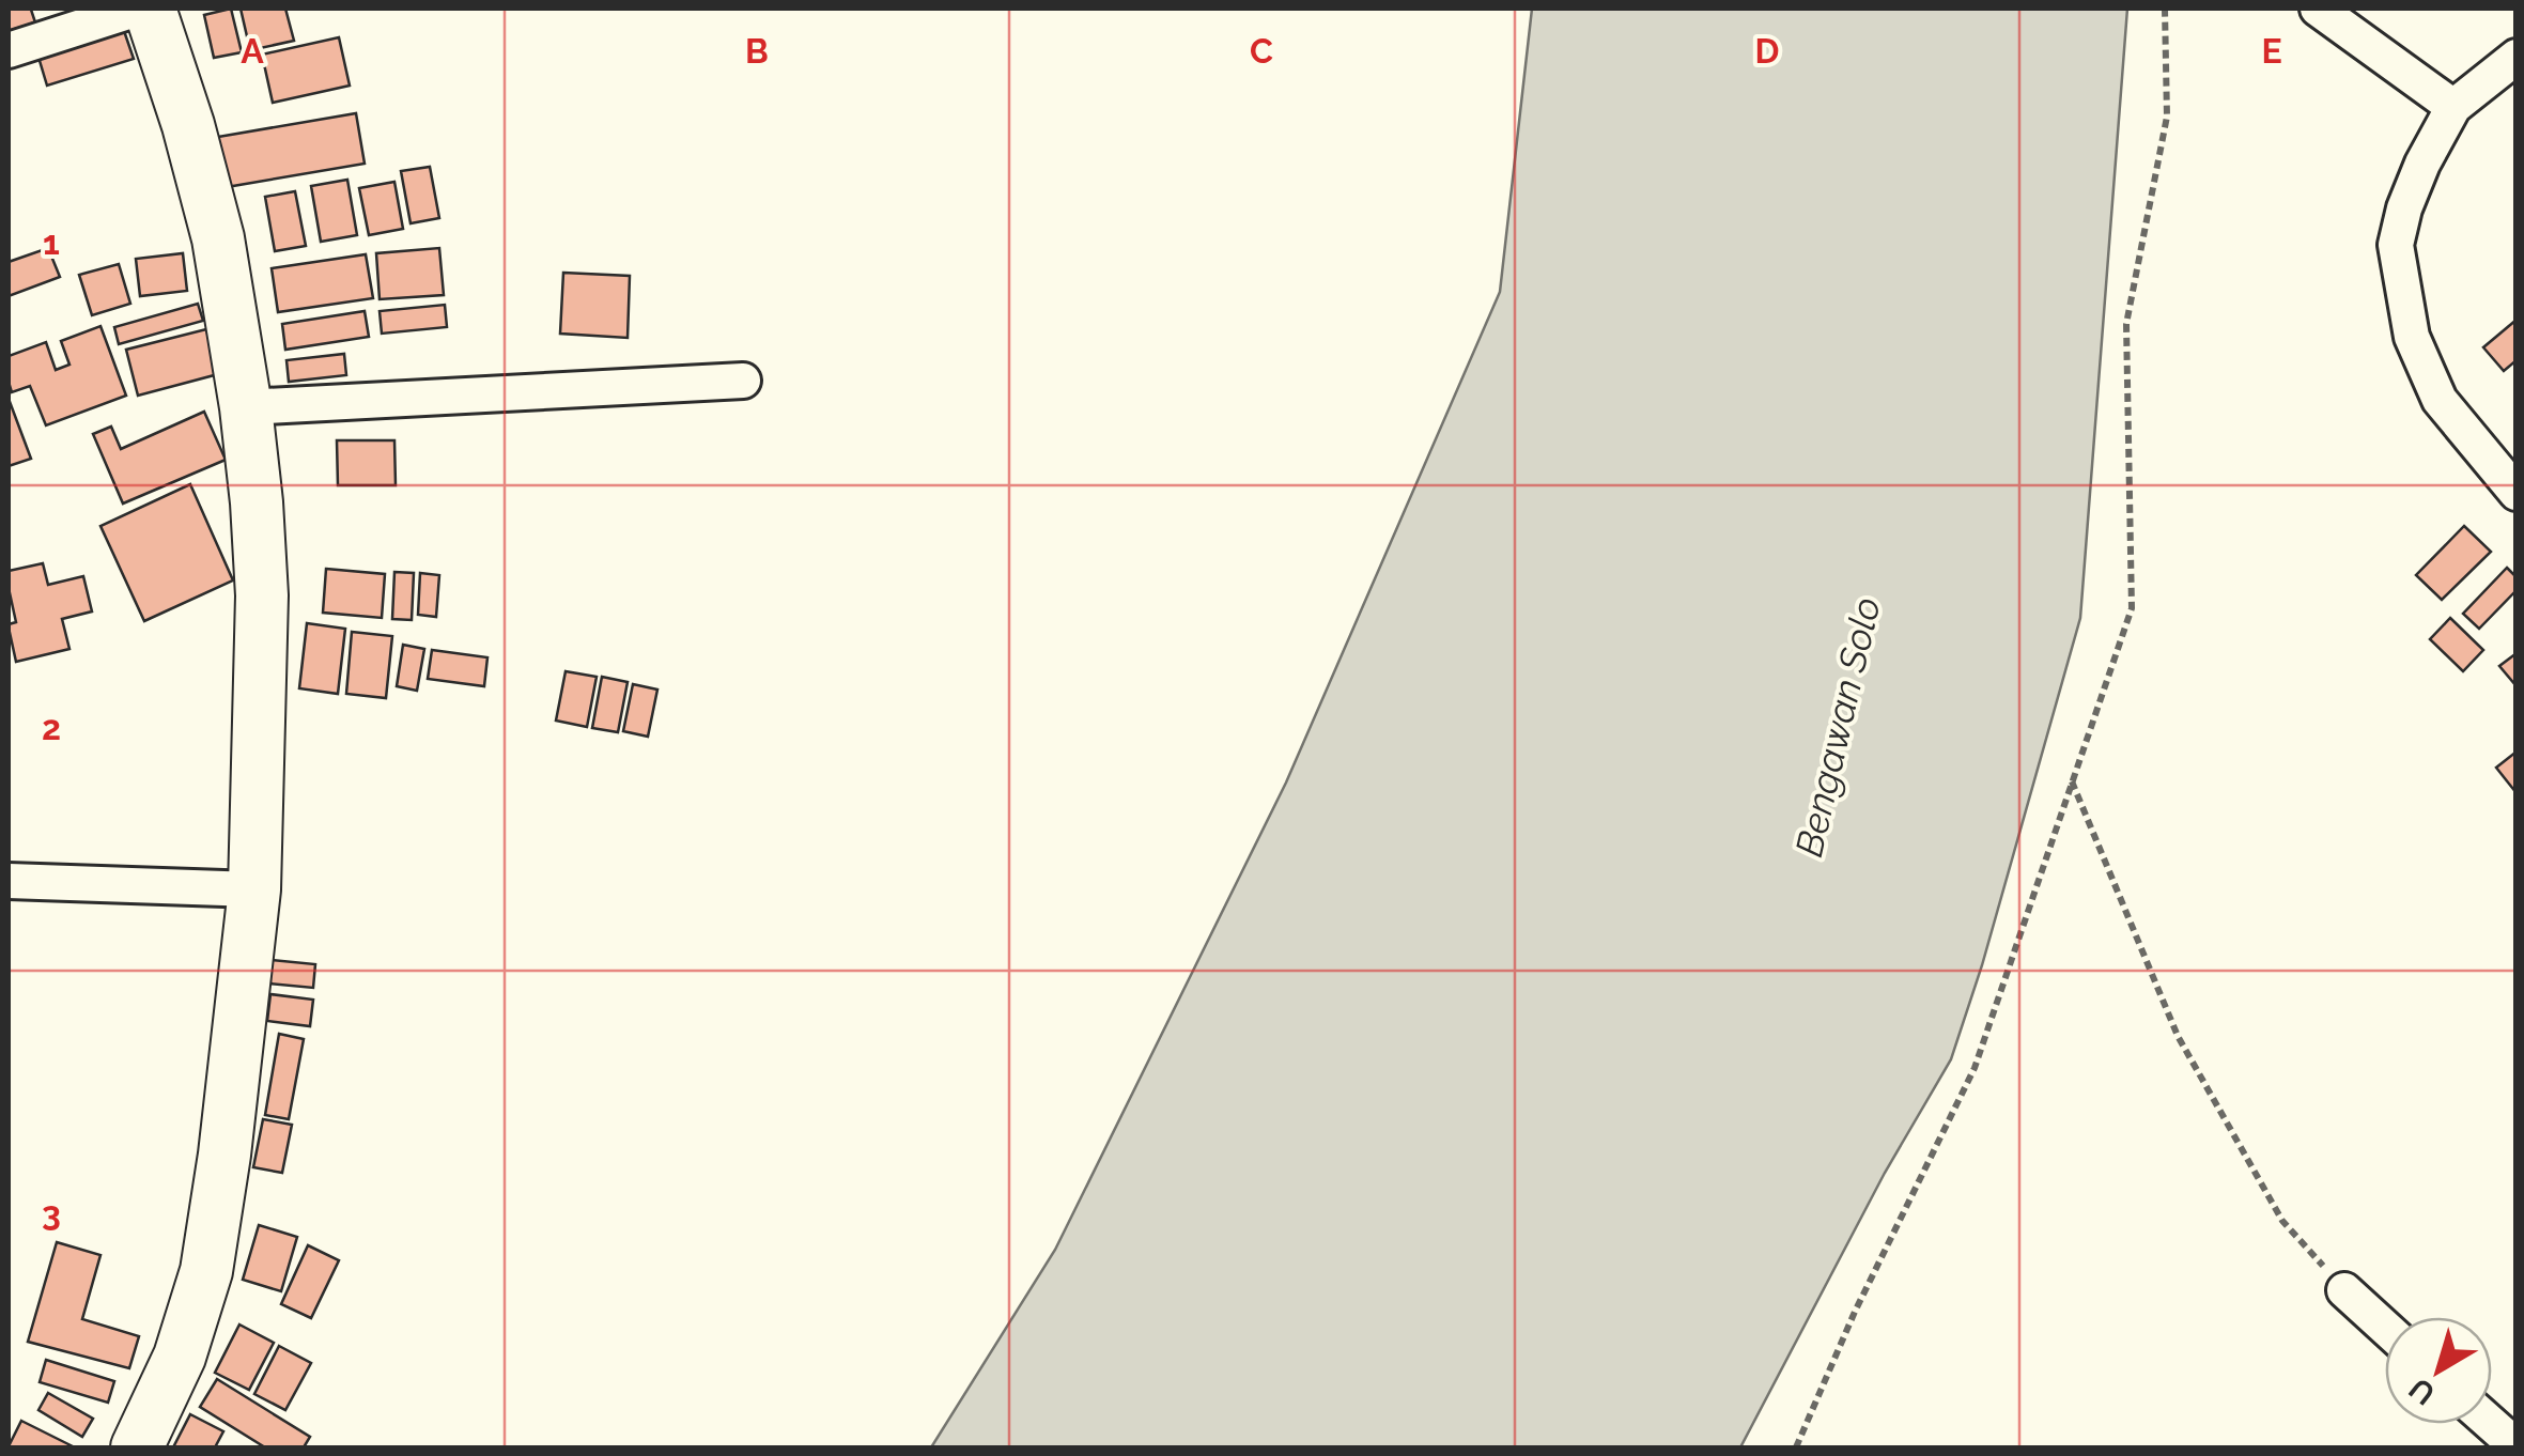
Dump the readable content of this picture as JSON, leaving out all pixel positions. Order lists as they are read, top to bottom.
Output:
{
  "water": ["Bengawan Solo"],
  "north": "bottom left",
  "grid": {
    "columns": [
      "A",
      "B",
      "C",
      "D",
      "E"
    ],
    "rows": ["1", "2", "3"]
  }
}
